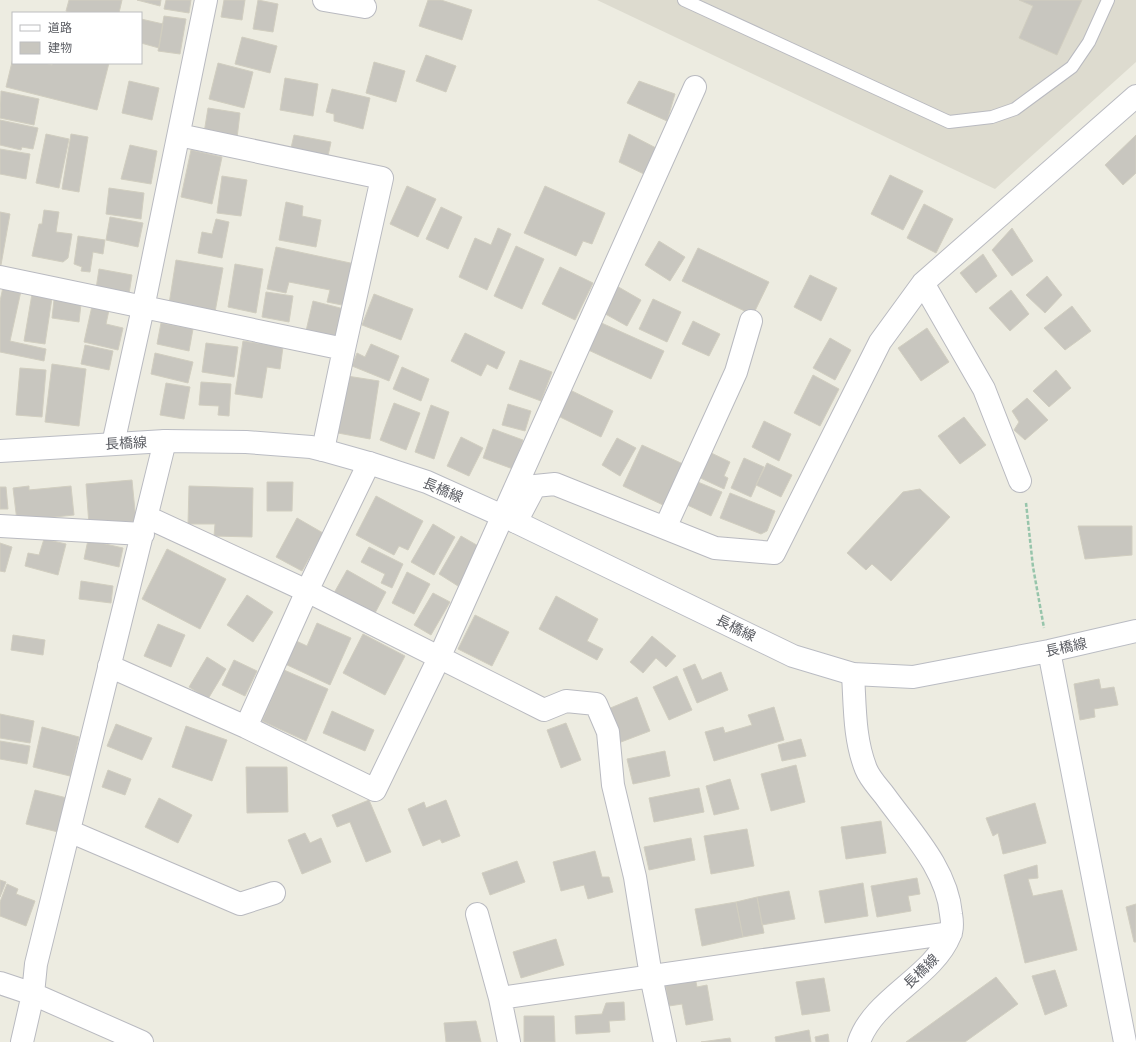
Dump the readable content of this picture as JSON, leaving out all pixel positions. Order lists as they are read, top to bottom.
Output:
{
  "streets": {
    "street": ["長橋線"]
  },
  "legend": ["道路", "建物"]
}
